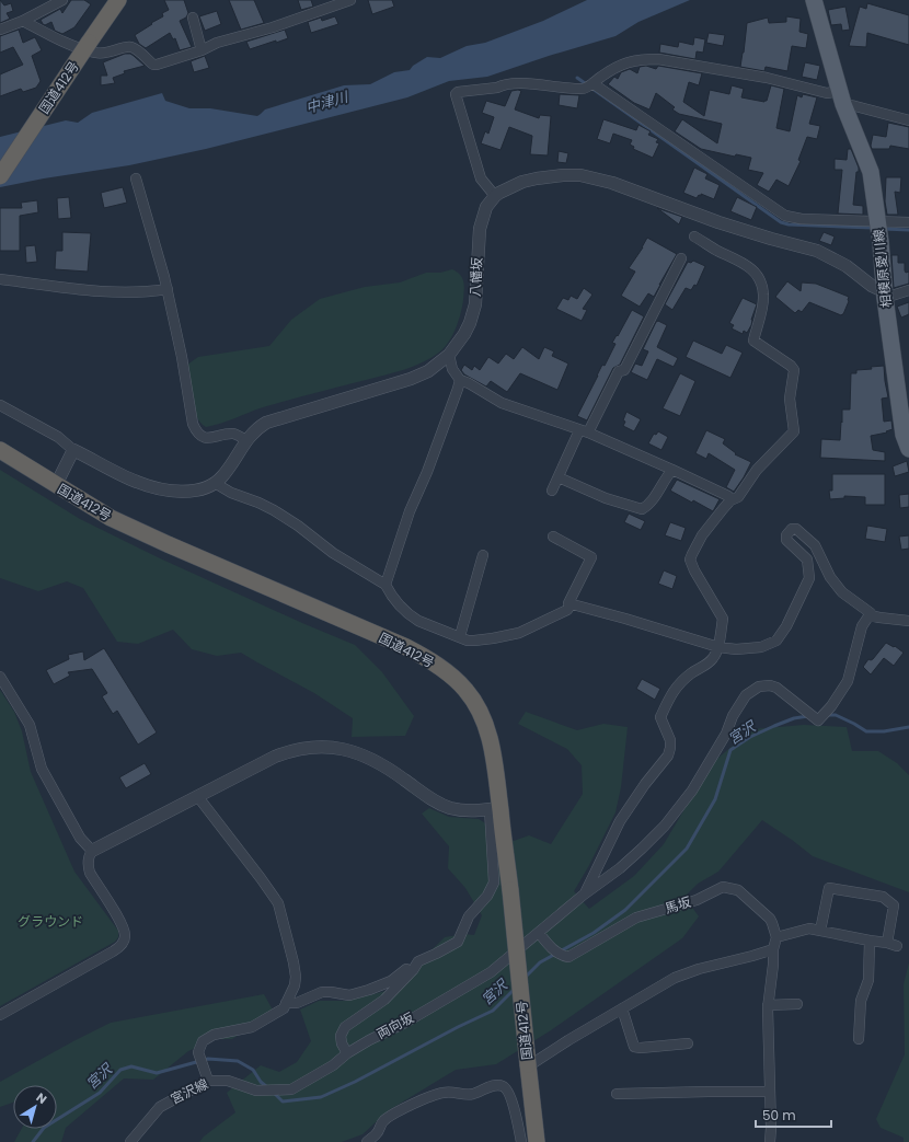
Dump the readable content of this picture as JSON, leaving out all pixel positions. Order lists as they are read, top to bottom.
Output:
{
  "streets": {
    "highway": ["国道412号"],
    "main road": ["相模原愛川線"],
    "street": [
      "八幡坂",
      "馬坂",
      "両向坂",
      "宮沢線"
    ]
  },
  "crossings": [
    ["馬坂", "両向坂"],
    ["両向坂", "宮沢線"]
  ],
  "water": ["中津川", "宮沢"],
  "parks": ["グラウンド"],
  "scale_bar": "50 m",
  "north": "top right"
}
